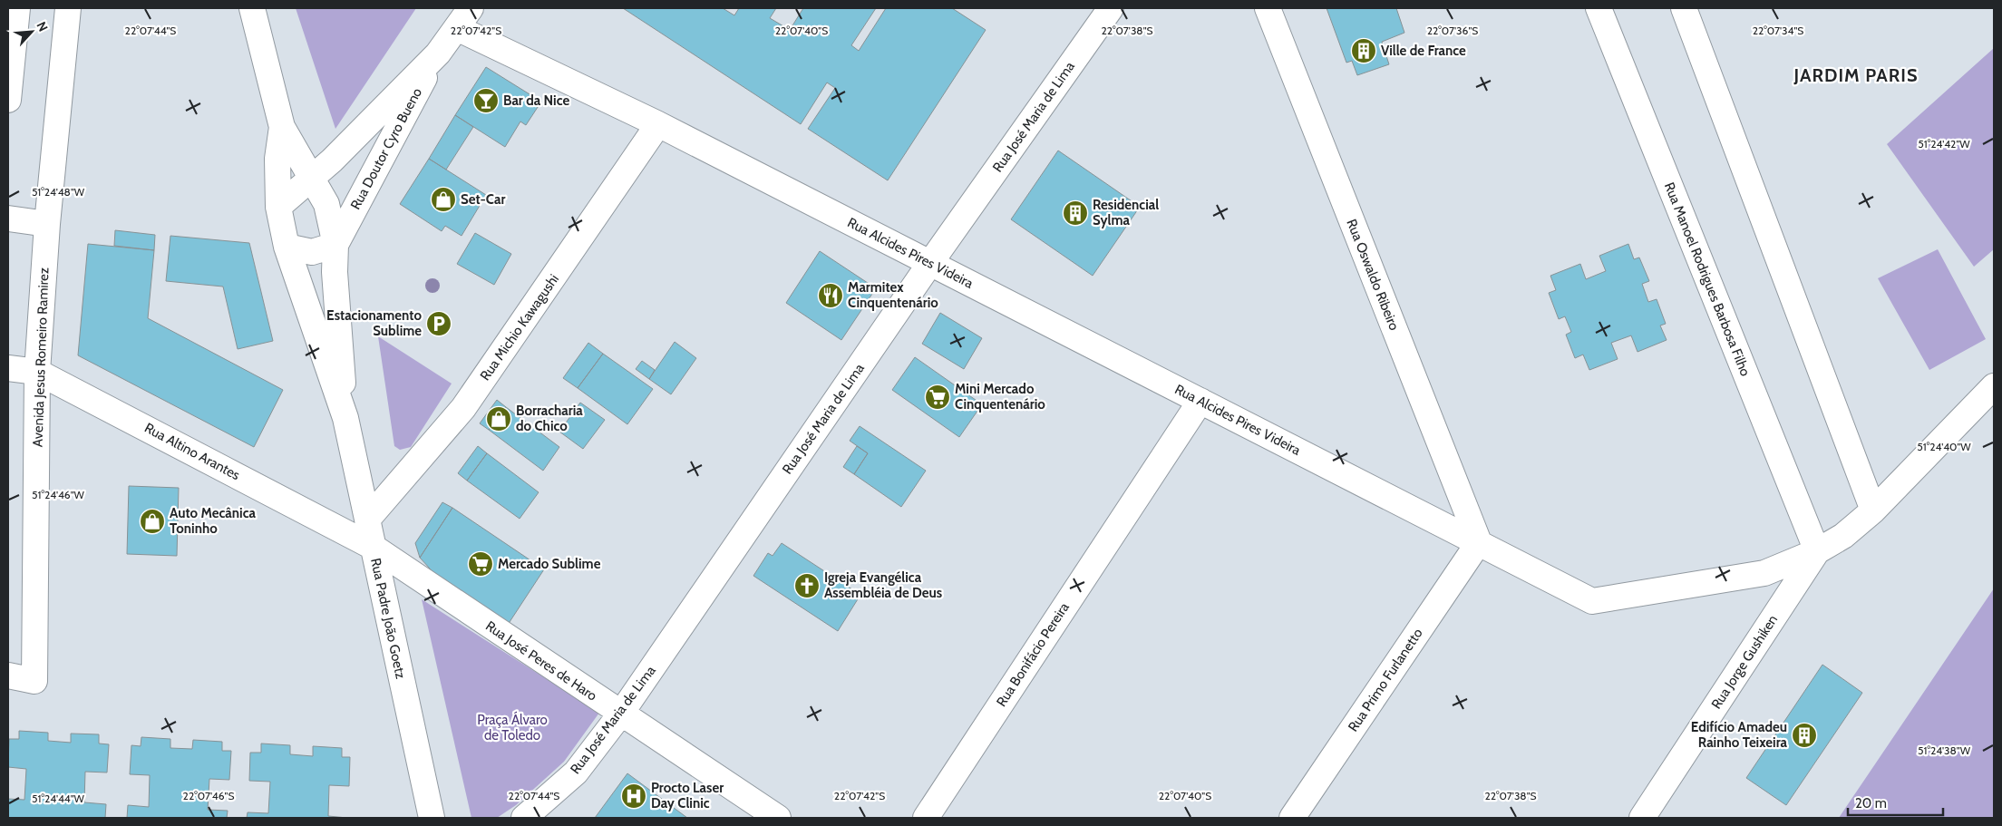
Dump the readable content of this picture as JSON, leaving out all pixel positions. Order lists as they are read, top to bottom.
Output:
{
  "streets": {
    "street": [
      "Rua José Maria de Lima",
      "Rua Doutor Cyro Bueno",
      "Rua Alcides Pires Videira",
      "Rua Oswaldo Ribeiro",
      "Rua Manoel Rodrigues Barbosa Filho",
      "Rua Michio Kawagushi",
      "Avenida Jesus Romeiro Ramirez",
      "Rua Altino Arantes",
      "Rua Padre João Goetz",
      "Rua Bonifácio Pereira",
      "Rua José Peres de Haro",
      "Rua Jorge Gushiken",
      "Rua Primo Furlanetto"
    ]
  },
  "crossings": [
    ["Rua José Maria de Lima", "Rua Alcides Pires Videira"],
    ["Rua José Maria de Lima", "Rua José Peres de Haro"],
    ["Rua Doutor Cyro Bueno", "Rua Alcides Pires Videira"],
    ["Rua Doutor Cyro Bueno", "Rua Padre João Goetz"],
    ["Rua Alcides Pires Videira", "Rua Oswaldo Ribeiro"],
    ["Rua Alcides Pires Videira", "Rua Manoel Rodrigues Barbosa Filho"],
    ["Rua Alcides Pires Videira", "Rua Michio Kawagushi"],
    ["Rua Alcides Pires Videira", "Rua Bonifácio Pereira"],
    ["Rua Alcides Pires Videira", "Rua Jorge Gushiken"],
    ["Rua Alcides Pires Videira", "Rua Primo Furlanetto"],
    ["Rua Oswaldo Ribeiro", "Rua Primo Furlanetto"],
    ["Rua Manoel Rodrigues Barbosa Filho", "Rua Jorge Gushiken"],
    ["Rua Michio Kawagushi", "Rua Padre João Goetz"],
    ["Avenida Jesus Romeiro Ramirez", "Rua Altino Arantes"],
    ["Rua Altino Arantes", "Rua Padre João Goetz"],
    ["Rua Altino Arantes", "Rua José Peres de Haro"],
    ["Rua Padre João Goetz", "Rua José Peres de Haro"]
  ],
  "districts": ["JARDIM PARIS"],
  "parks": ["Praça Álvaro de Toledo"],
  "places": {
    "building": ["Ville de France", "Residencial Sylma", "Edifício Amadeu Rainho Teixeira"],
    "bar": ["Bar da Nice"],
    "shop": ["Set-Car", "Borracharia do Chico", "Auto Mecânica Toninho"],
    "restaurant": ["Marmitex Cinquentenário"],
    "parking": ["Estacionamento Sublime"],
    "supermarket": ["Mini Mercado Cinquentenário", "Mercado Sublime"],
    "church": ["Igreja Evangélica Assembléia de Deus"],
    "hospital": ["Procto Laser Day Clinic"]
  },
  "scale_bar": "20 m",
  "north": "top right",
  "coordinates": [
    "22°07'44\"S",
    "22°07'42\"S",
    "22°07'40\"S",
    "22°07'38\"S",
    "22°07'36\"S",
    "22°07'34\"S",
    "51°24'42\"W",
    "51°24'48\"W",
    "51°24'40\"W",
    "51°24'46\"W",
    "51°24'38\"W",
    "22°07'46\"S",
    "51°24'44\"W"
  ]
}
